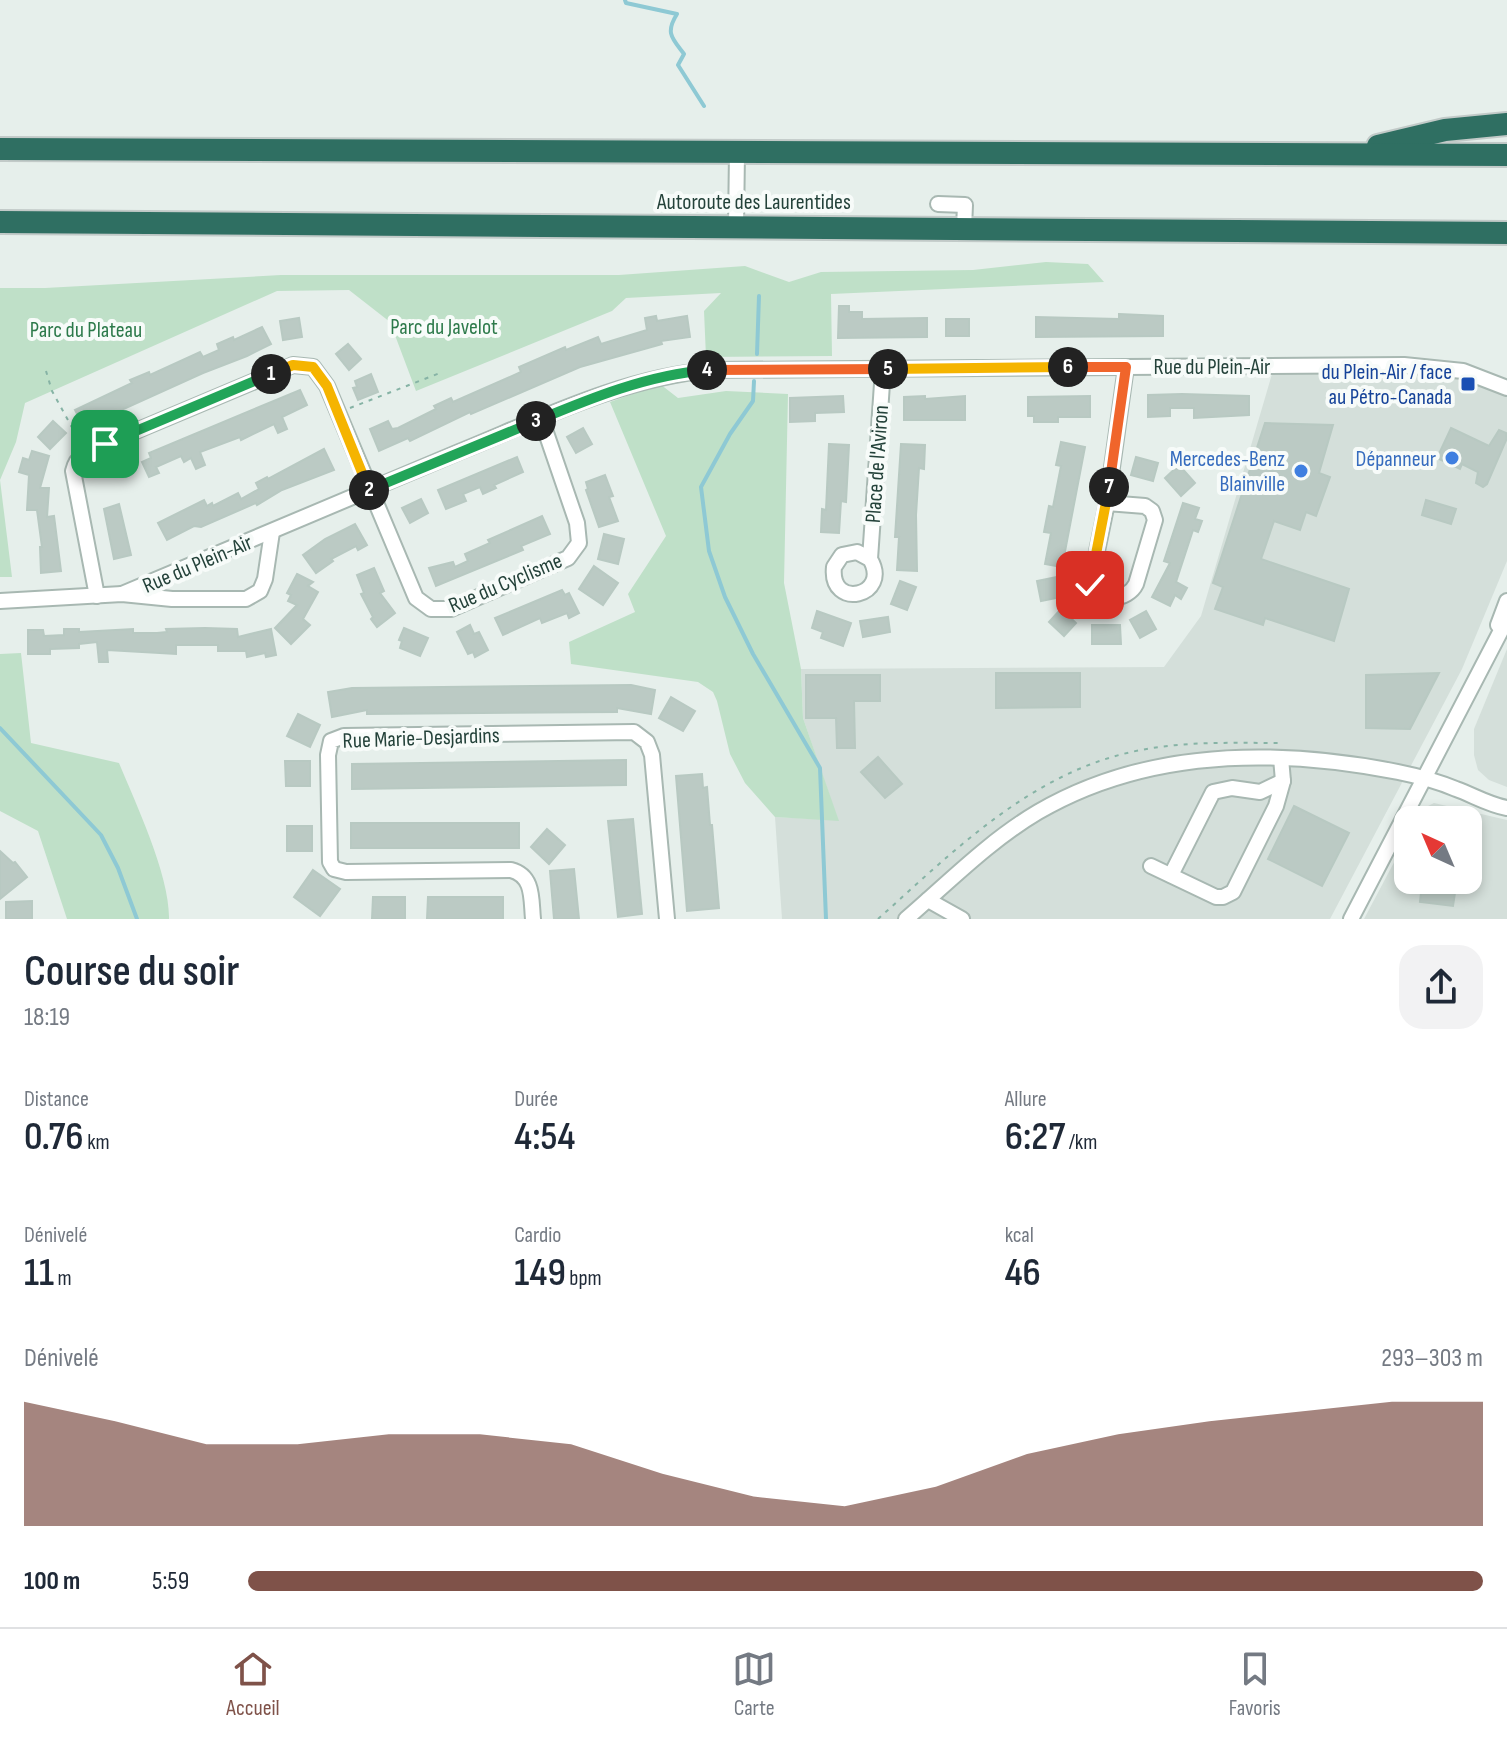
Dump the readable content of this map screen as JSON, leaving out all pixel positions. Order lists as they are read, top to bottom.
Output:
{
  "streets": {
    "highway": ["Autoroute des Laurentides"],
    "street": [
      "Rue du Plein-Air",
      "Place de l'Aviron",
      "Rue du Cyclisme",
      "Rue Marie-Desjardins"
    ]
  },
  "crossings": [
    ["Rue du Plein-Air", "Place de l'Aviron"],
    ["Rue du Plein-Air", "Rue du Cyclisme"]
  ],
  "parks": ["Parc du Javelot", "Parc du Plateau"],
  "places": {
    "transit": ["du Plein-Air / face au Pétro-Canada"],
    "other": ["Dépanneur", "Mercedes-Benz Blainville"]
  },
  "north": "top left",
  "page": {
    "pins": [
      "6",
      "5",
      "4",
      "1",
      "3",
      "7",
      "2"
    ],
    "heading": ["Course du soir", "18:19"],
    "stats": [
      ["Distance", "0.76 km"],
      ["Durée", "4:54"],
      ["Allure", "6:27 /km"],
      ["Dénivelé", "11 m"],
      ["Cardio", "149 bpm"],
      ["kcal", "46"]
    ],
    "chart": ["Dénivelé", "293–303 m"],
    "list": [
      {
        "name": "100 m",
        "note": "5:59"
      }
    ],
    "tabs": ["Accueil", "Carte", "Favoris"]
  }
}
